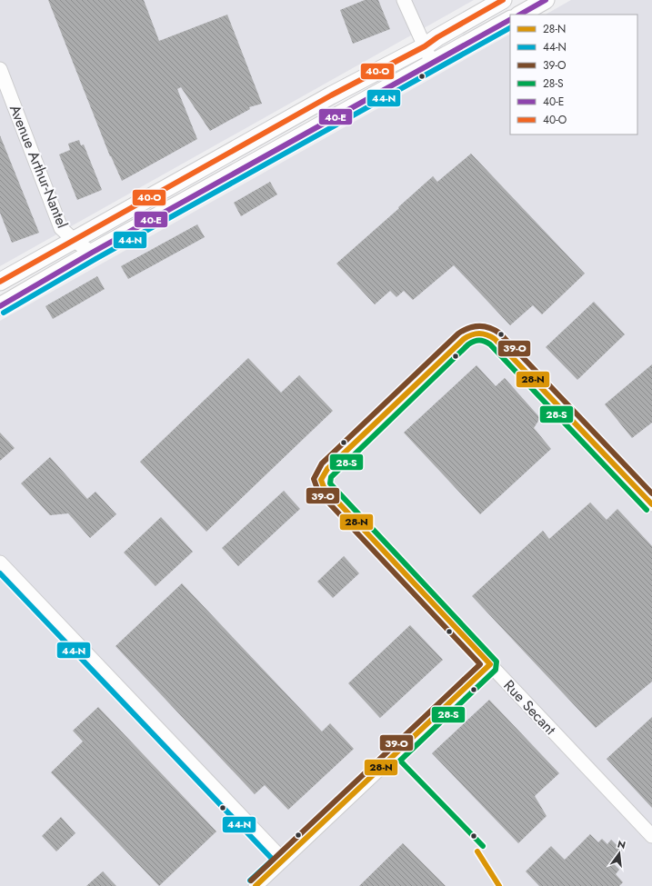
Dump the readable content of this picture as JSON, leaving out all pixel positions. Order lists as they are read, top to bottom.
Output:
{
  "streets": {
    "street": ["Avenue Arthur-Nantel", "Rue Secant"]
  },
  "lines": [
    "transit line 40-E",
    "transit line 40-O",
    "transit line 44-N",
    "transit line 39-O",
    "transit line 28-N",
    "transit line 28-S"
  ],
  "legend": [
    "28-N",
    "44-N",
    "39-O",
    "28-S",
    "40-E",
    "40-O"
  ],
  "north": "top"
}
